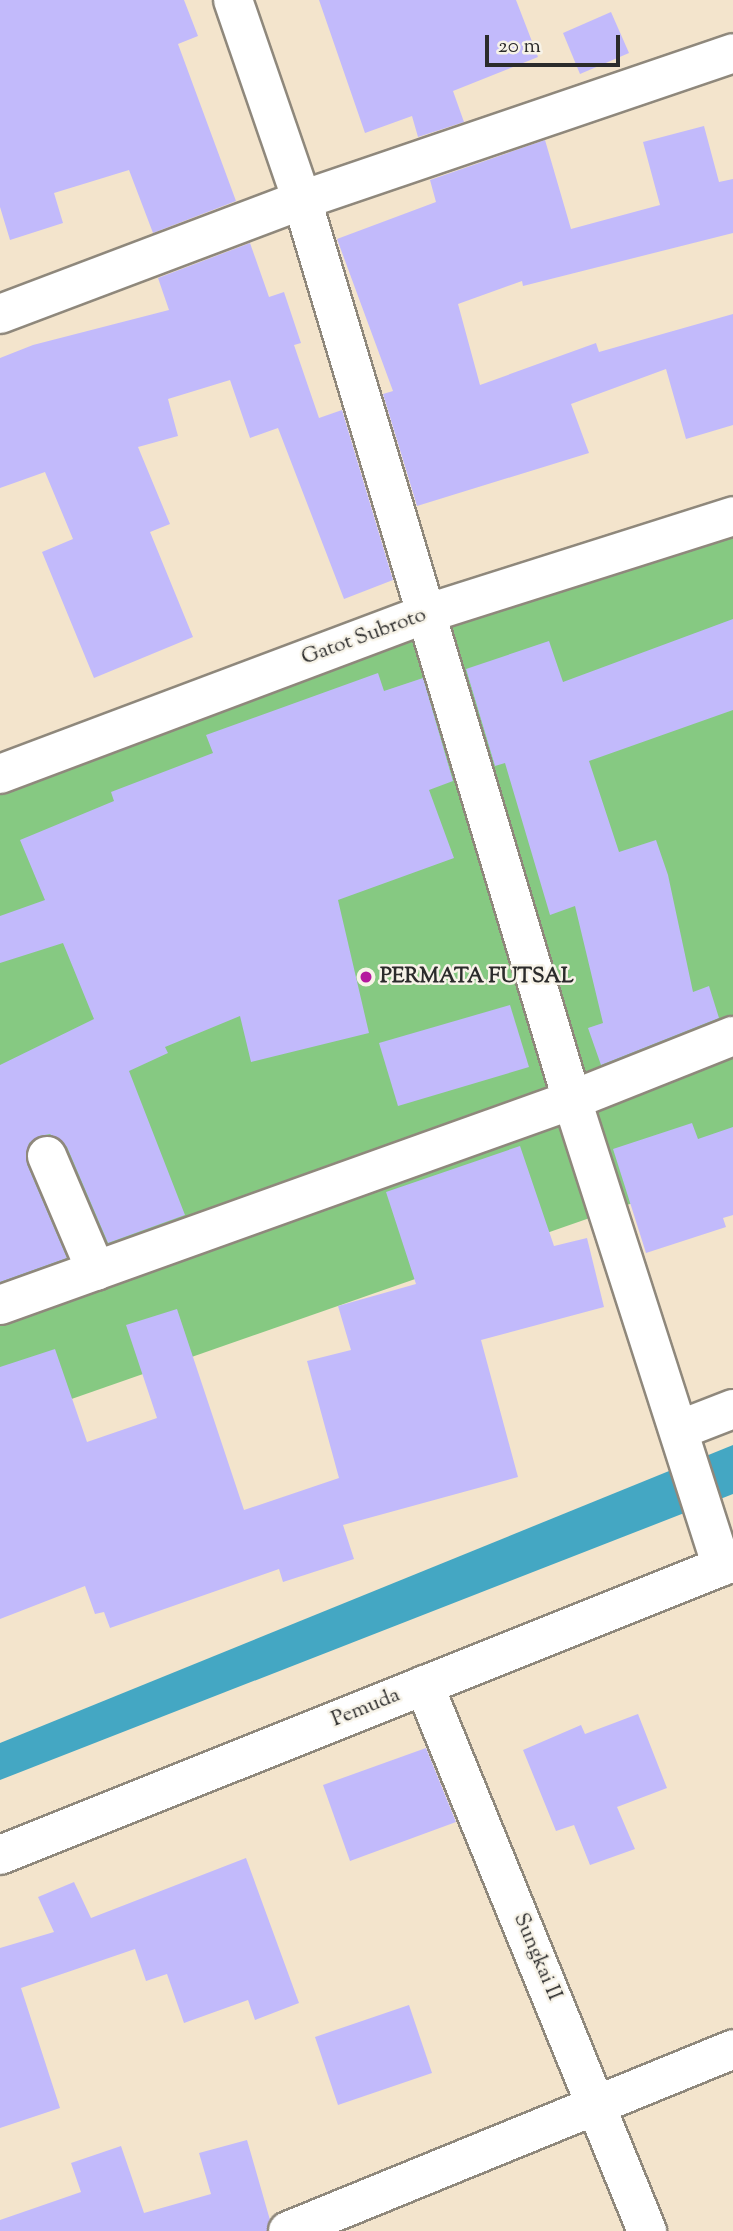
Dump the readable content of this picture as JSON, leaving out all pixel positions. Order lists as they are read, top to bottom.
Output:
{
  "streets": {
    "street": ["Gatot Subroto", "Pemuda", "Sungkai II"]
  },
  "crossings": [
    ["Pemuda", "Sungkai II"]
  ],
  "places": ["PERMATA FUTSAL"],
  "scale_bar": "20 m"
}
